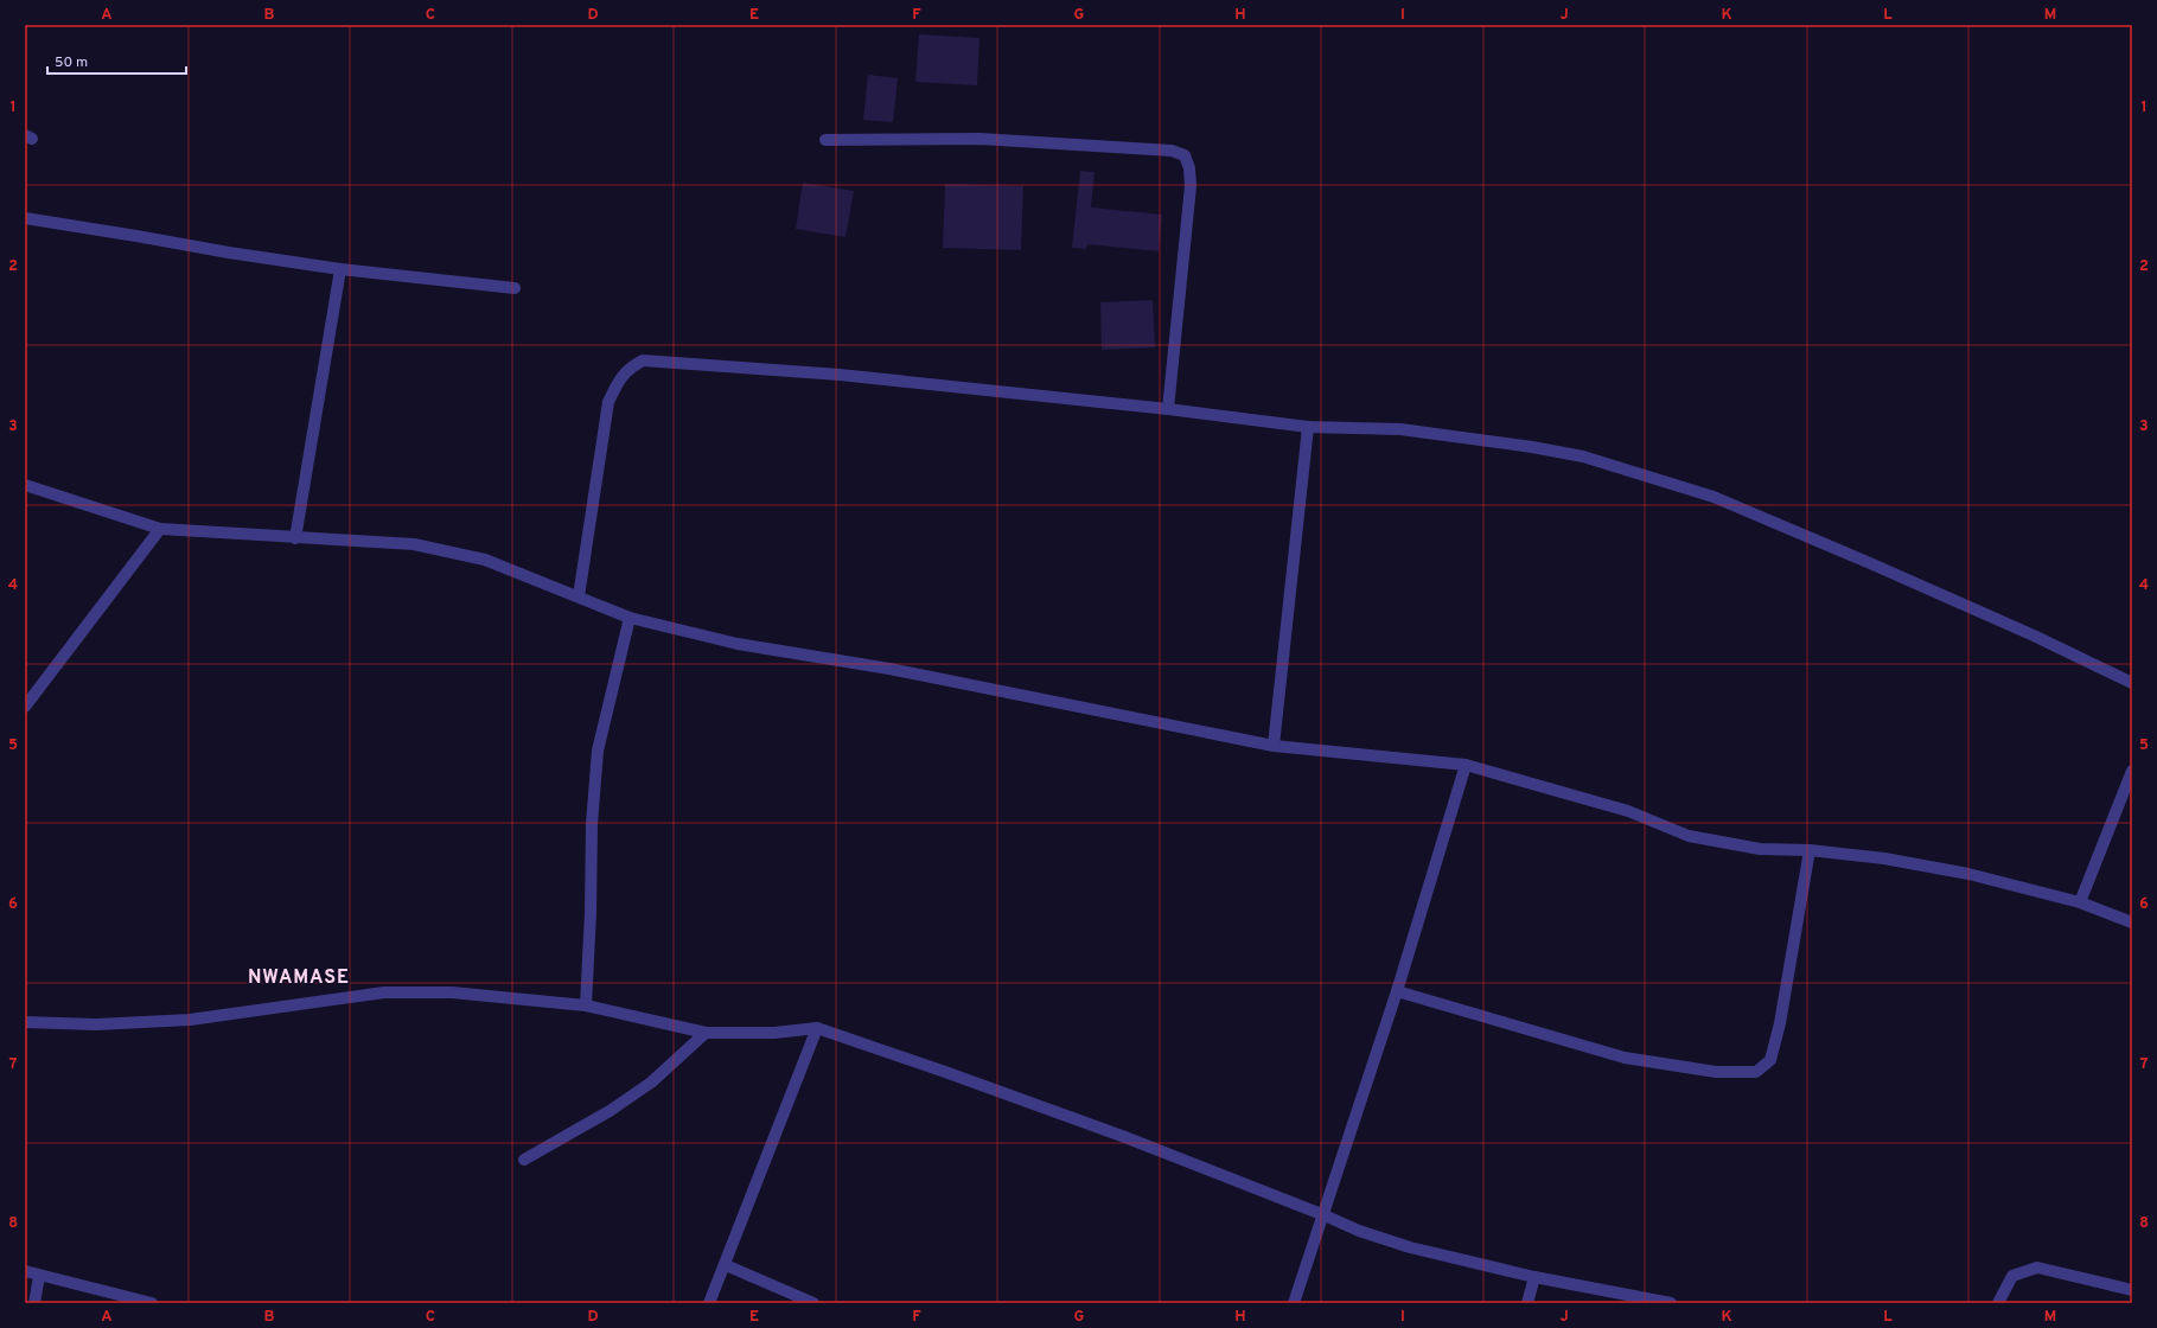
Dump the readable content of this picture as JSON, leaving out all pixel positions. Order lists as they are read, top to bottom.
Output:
{
  "districts": ["NWAMASE"],
  "scale_bar": "50 m",
  "grid": {
    "columns": [
      "A",
      "B",
      "C",
      "D",
      "E",
      "F",
      "G",
      "H",
      "I",
      "J",
      "K",
      "L",
      "M"
    ],
    "rows": [
      "1",
      "2",
      "3",
      "4",
      "5",
      "6",
      "7",
      "8"
    ]
  }
}
